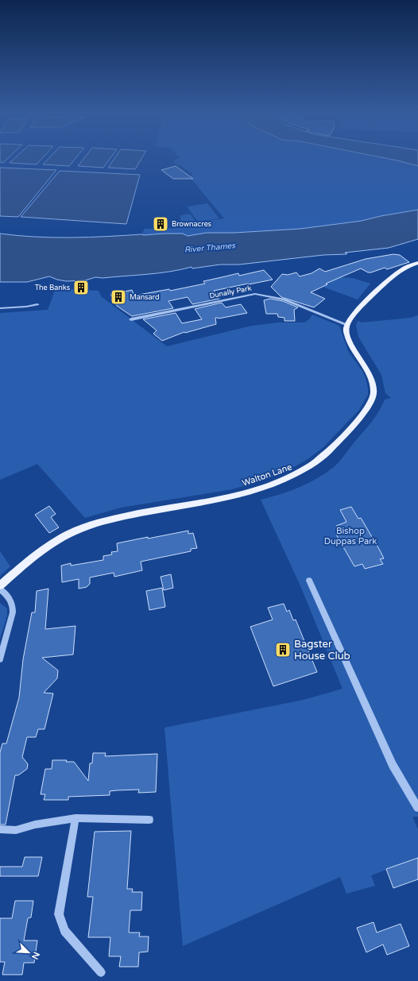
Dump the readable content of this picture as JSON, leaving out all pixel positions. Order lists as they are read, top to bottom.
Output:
{
  "streets": {
    "main road": ["Walton Lane"],
    "street": ["Dunally Park"]
  },
  "crossings": [
    ["Dunally Park", "Walton Lane"]
  ],
  "water": ["River Thames"],
  "parks": ["Bishop Duppas Park"],
  "places": {
    "building": [
      "Brownacres",
      "The Banks",
      "Mansard",
      "Bagster House Club"
    ]
  },
  "north": "bottom right"
}
